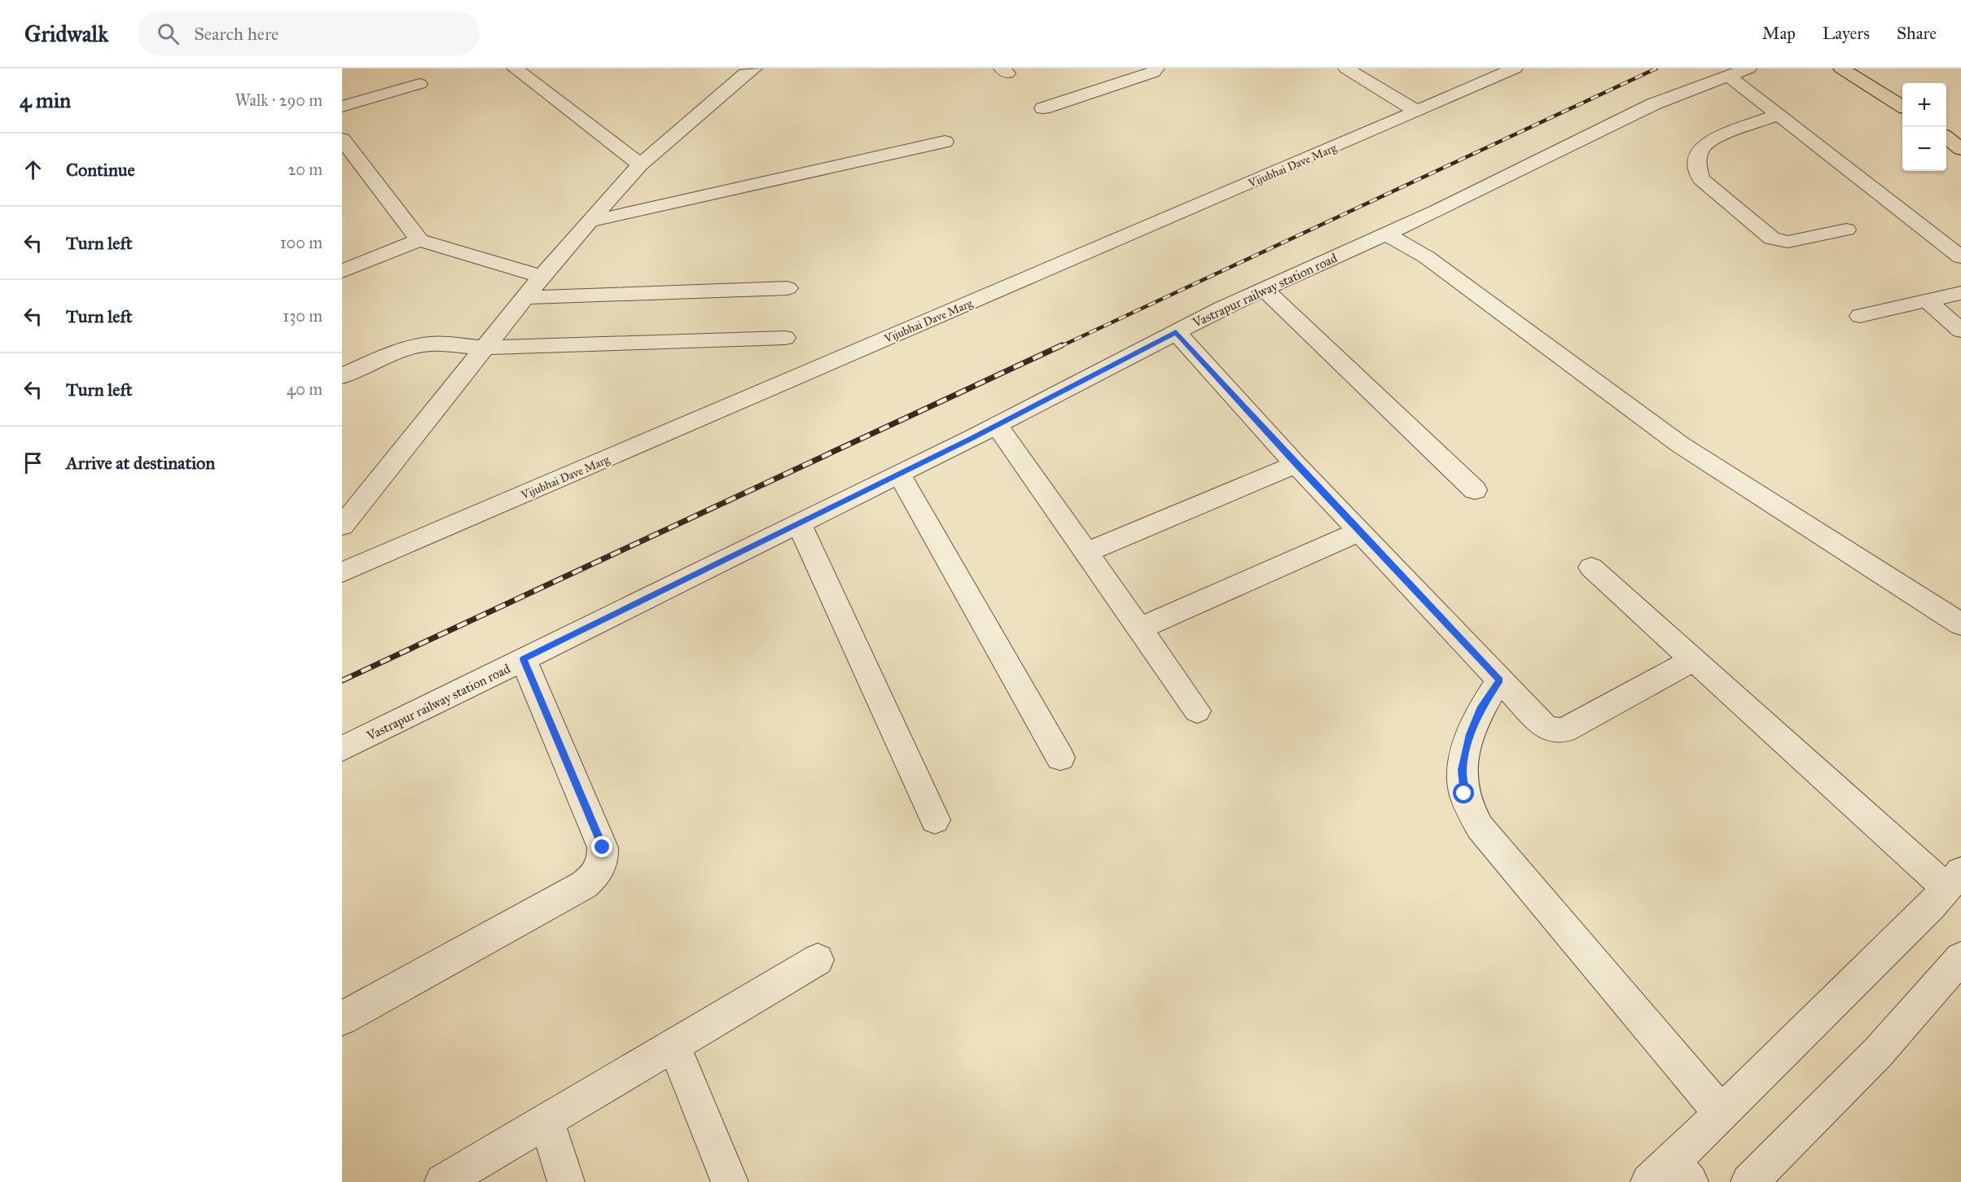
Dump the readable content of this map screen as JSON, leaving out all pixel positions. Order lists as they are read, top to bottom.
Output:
{
  "streets": {
    "street": ["Vijubhai Dave Marg", "Vastrapur railway station road"]
  },
  "page": {
    "header": "Gridwalk",
    "search": "Search here",
    "nav": ["Map", "Layers", "Share"],
    "heading": ["4 min", "Walk · 290 m"],
    "map_buttons": ["+", "−"],
    "list": [
      ["Continue", "20 m"],
      ["Turn left", "100 m"],
      ["Turn left", "130 m"],
      ["Turn left", "40 m"],
      "Arrive at destination"
    ]
  }
}
